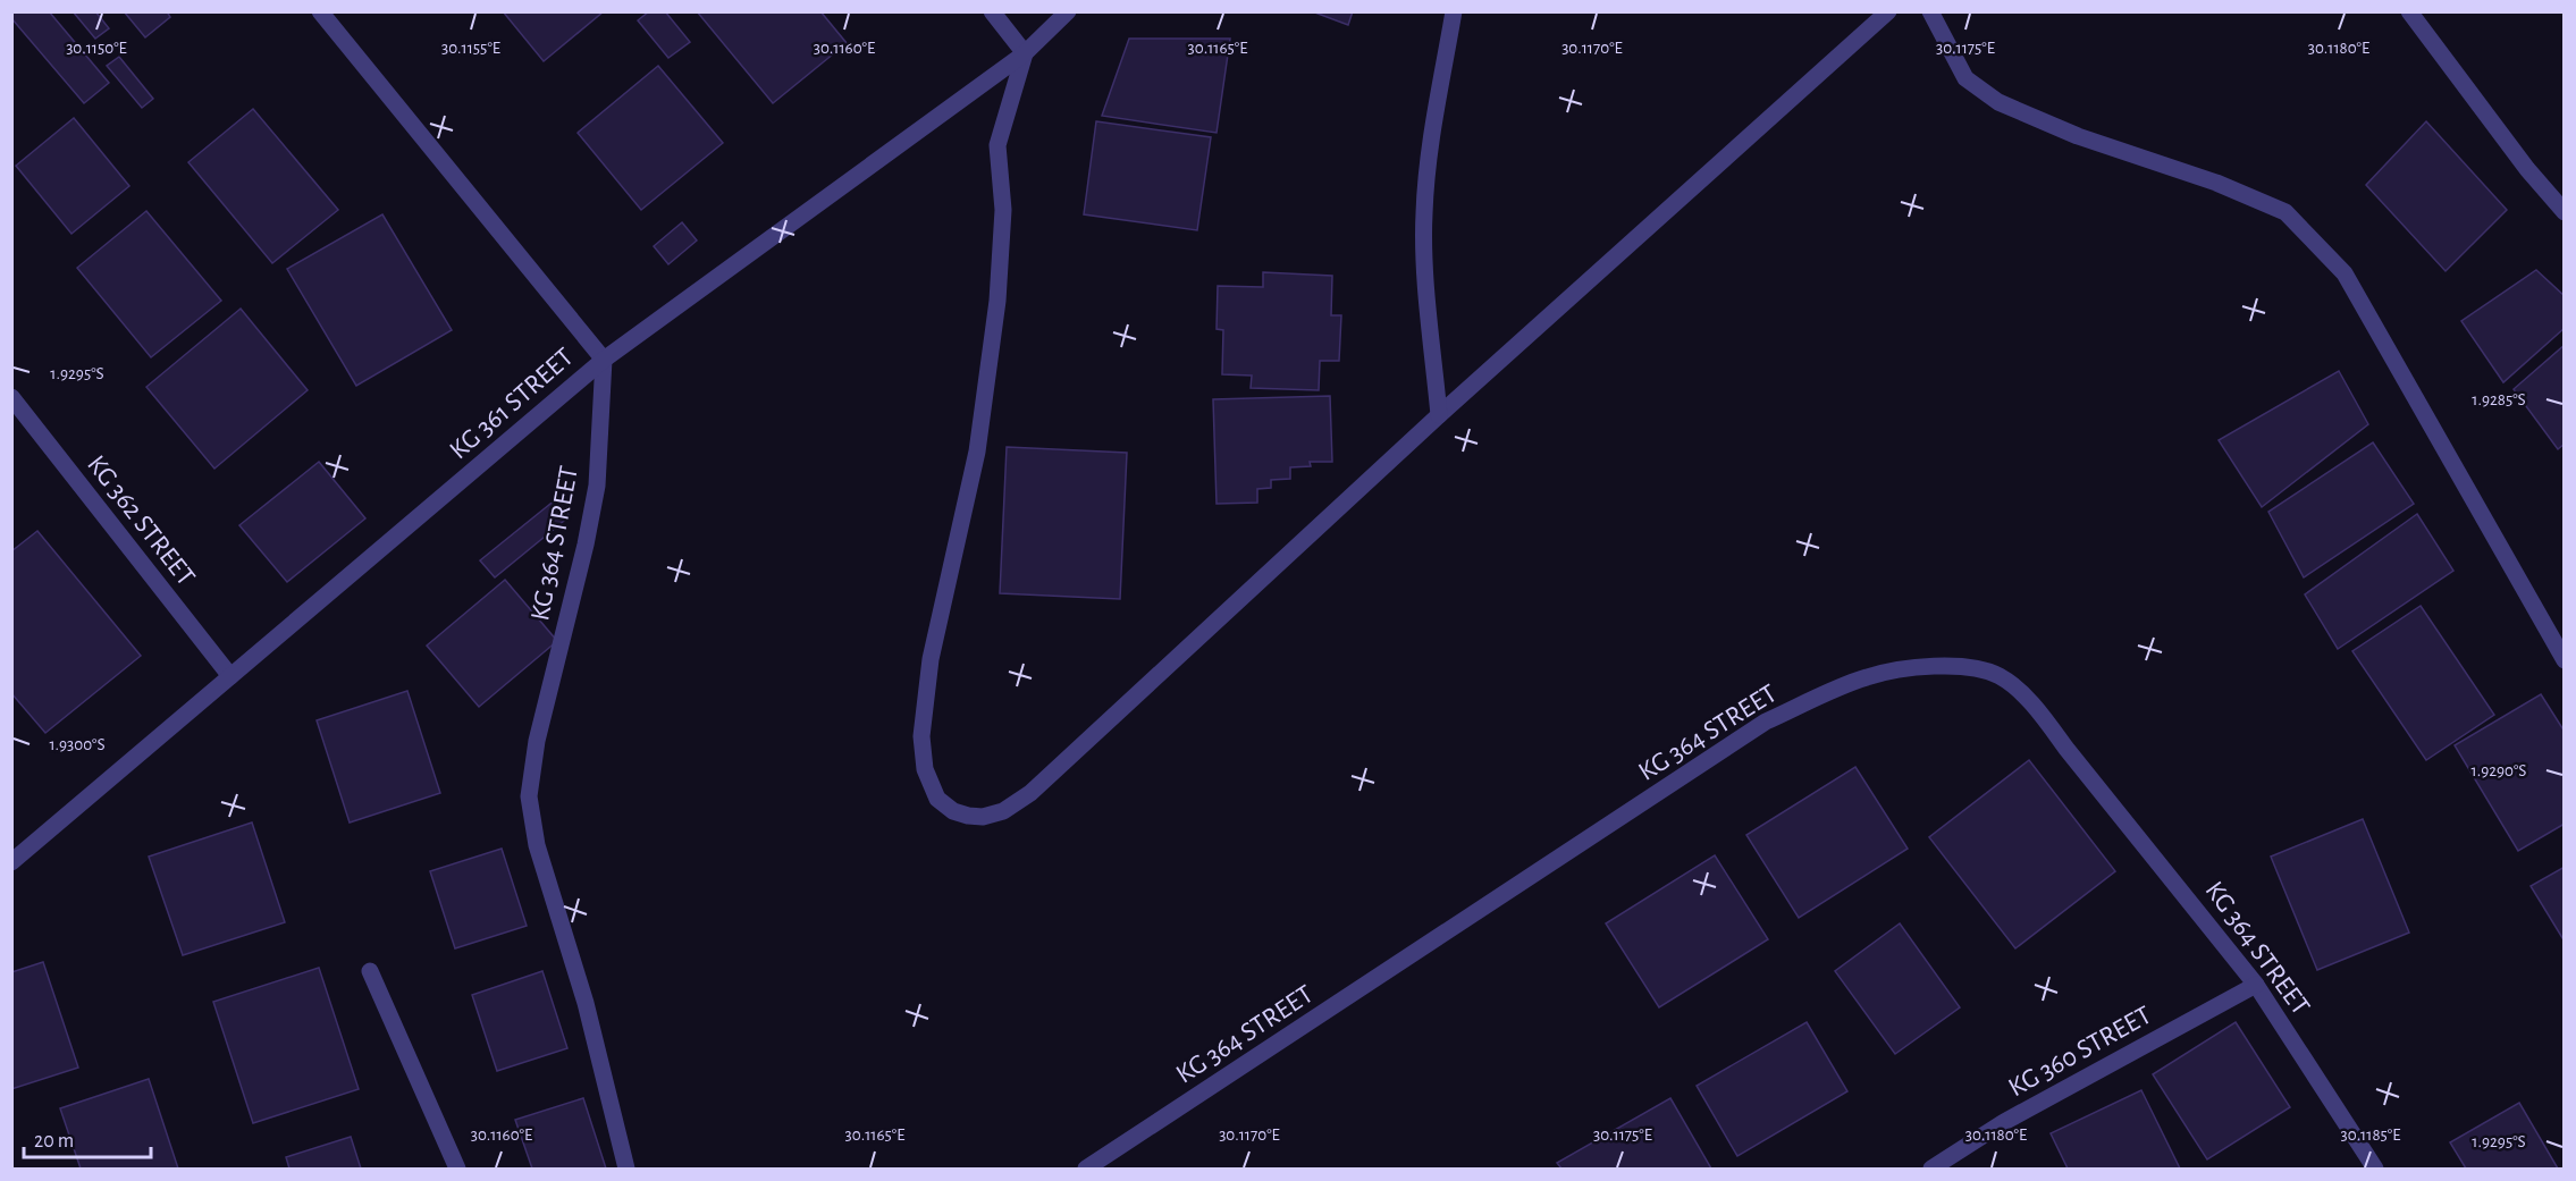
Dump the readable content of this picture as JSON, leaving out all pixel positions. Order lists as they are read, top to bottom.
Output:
{
  "streets": {
    "street": [
      "KG 361 STREET",
      "KG 362 STREET",
      "KG 364 STREET",
      "KG 360 STREET"
    ]
  },
  "crossings": [
    ["KG 361 STREET", "KG 362 STREET"],
    ["KG 361 STREET", "KG 364 STREET"],
    ["KG 364 STREET", "KG 360 STREET"]
  ],
  "scale_bar": "20 m",
  "coordinates": [
    "30.1150°E",
    "30.1155°E",
    "30.1160°E",
    "30.1165°E",
    "30.1170°E",
    "30.1175°E",
    "30.1180°E",
    "1.9295°S",
    "1.9285°S",
    "1.9300°S",
    "1.9290°S",
    "30.1185°E"
  ]
}
